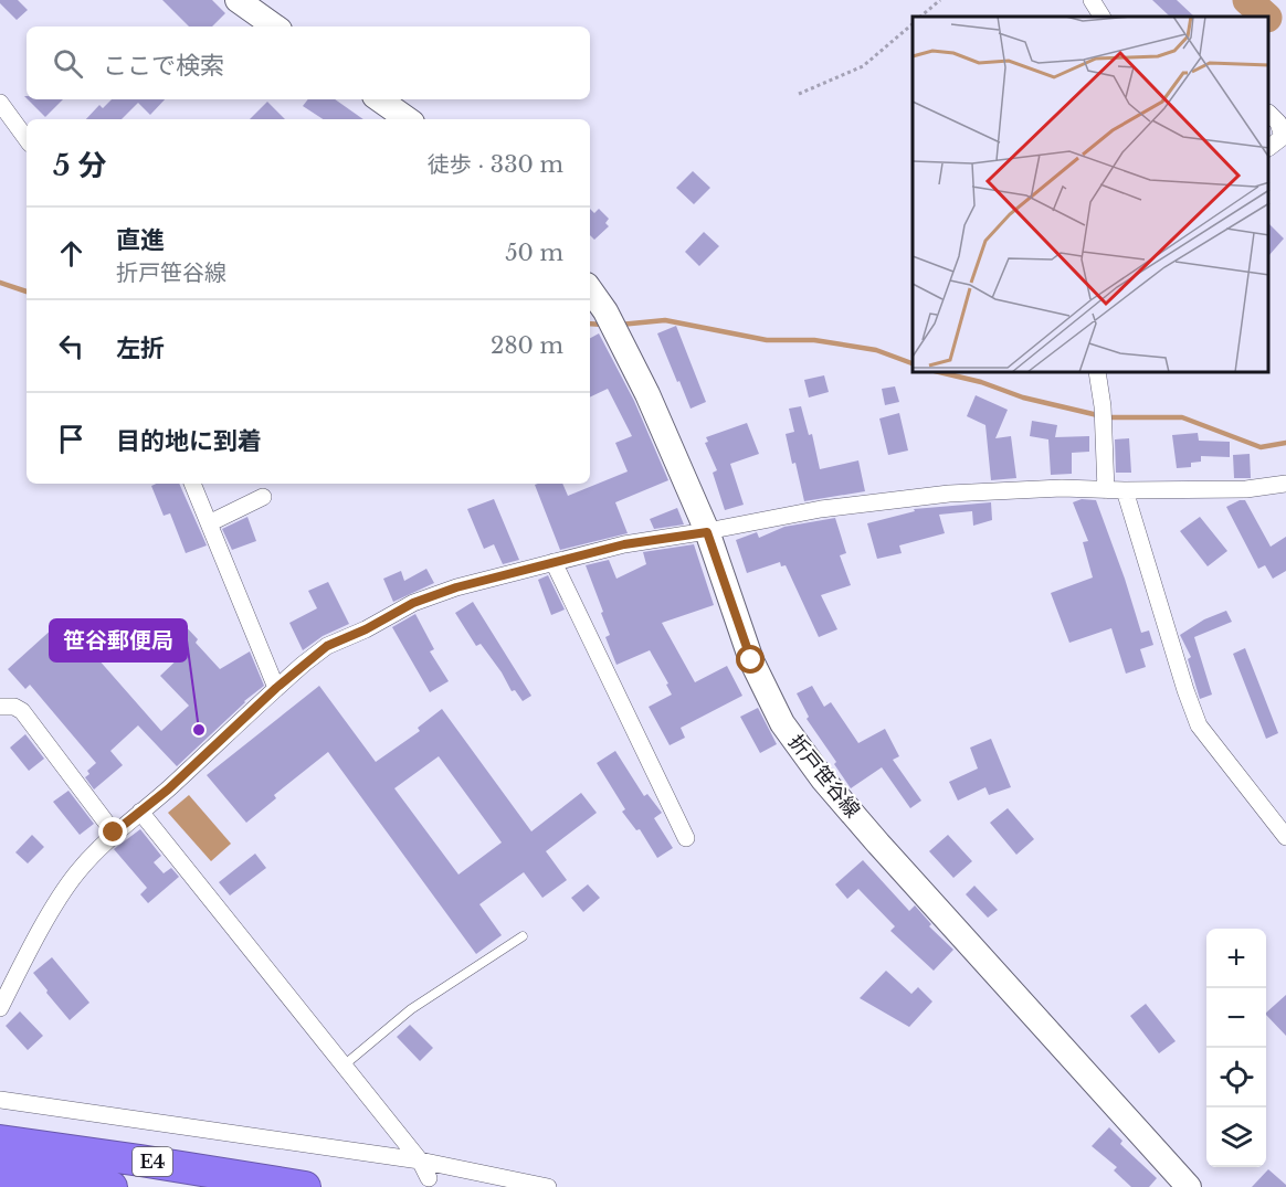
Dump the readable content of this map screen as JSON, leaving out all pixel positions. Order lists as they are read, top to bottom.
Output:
{
  "streets": {
    "highway": ["E4"],
    "main road": ["折戸笹谷線"]
  },
  "places": ["笹谷郵便局"],
  "page": {
    "search": "ここで検索",
    "heading": ["5 分", "徒歩 · 330 m"],
    "list": [
      ["直進", "折戸笹谷線", "50 m"],
      ["左折", "280 m"],
      "目的地に到着"
    ],
    "map_buttons": ["+", "−"]
  }
}
